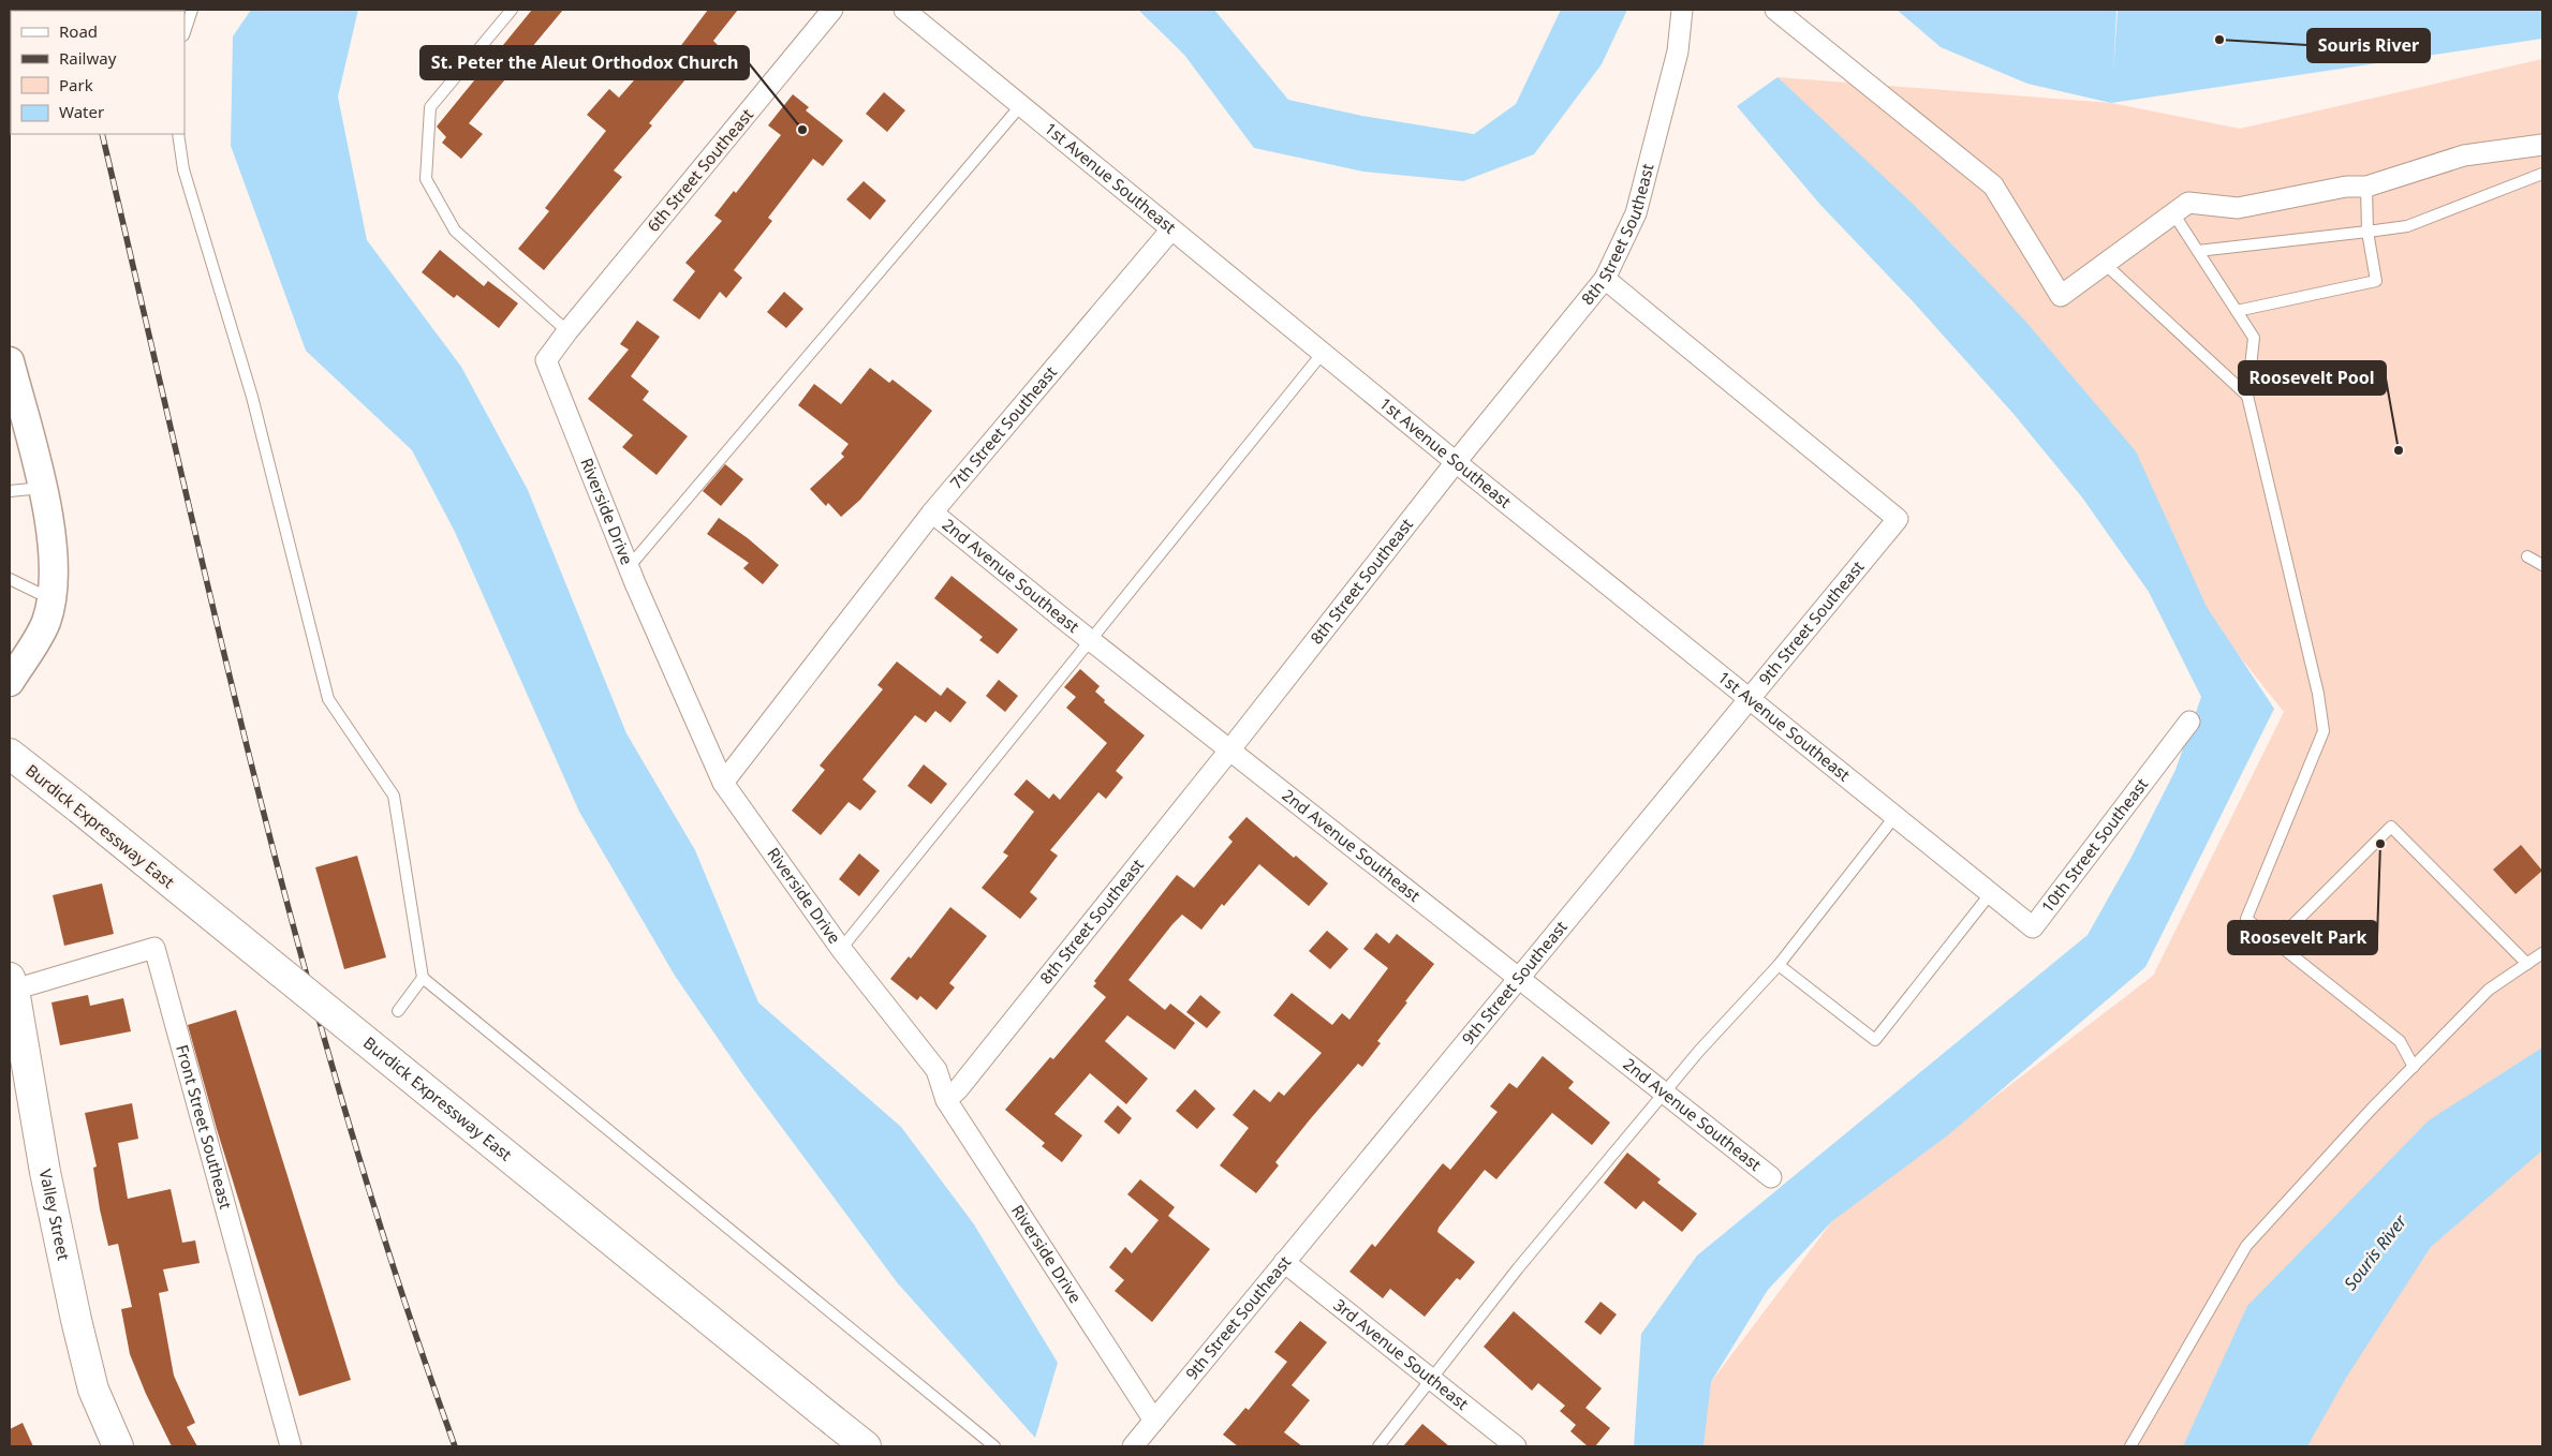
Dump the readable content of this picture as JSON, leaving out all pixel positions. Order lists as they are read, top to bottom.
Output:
{
  "streets": {
    "main road": ["Burdick Expressway East", "Valley Street"],
    "street": [
      "6th Street Southeast",
      "1st Avenue Southeast",
      "8th Street Southeast",
      "7th Street Southeast",
      "Riverside Drive",
      "2nd Avenue Southeast",
      "9th Street Southeast",
      "10th Street Southeast",
      "Front Street Southeast",
      "3rd Avenue Southeast"
    ]
  },
  "crossings": [
    ["6th Street Southeast", "Riverside Drive"],
    ["1st Avenue Southeast", "8th Street Southeast"],
    ["1st Avenue Southeast", "7th Street Southeast"],
    ["1st Avenue Southeast", "9th Street Southeast"],
    ["1st Avenue Southeast", "10th Street Southeast"],
    ["8th Street Southeast", "Riverside Drive"],
    ["8th Street Southeast", "2nd Avenue Southeast"],
    ["8th Street Southeast", "9th Street Southeast"],
    ["7th Street Southeast", "Riverside Drive"],
    ["7th Street Southeast", "2nd Avenue Southeast"],
    ["Riverside Drive", "9th Street Southeast"],
    ["2nd Avenue Southeast", "9th Street Southeast"],
    ["9th Street Southeast", "3rd Avenue Southeast"],
    ["Front Street Southeast", "Valley Street"]
  ],
  "water": ["Souris River"],
  "places": [
    "Souris River",
    "St. Peter the Aleut Orthodox Church",
    "Roosevelt Pool",
    "Roosevelt Park"
  ],
  "legend": [
    "Road",
    "Railway",
    "Park",
    "Water"
  ]
}
